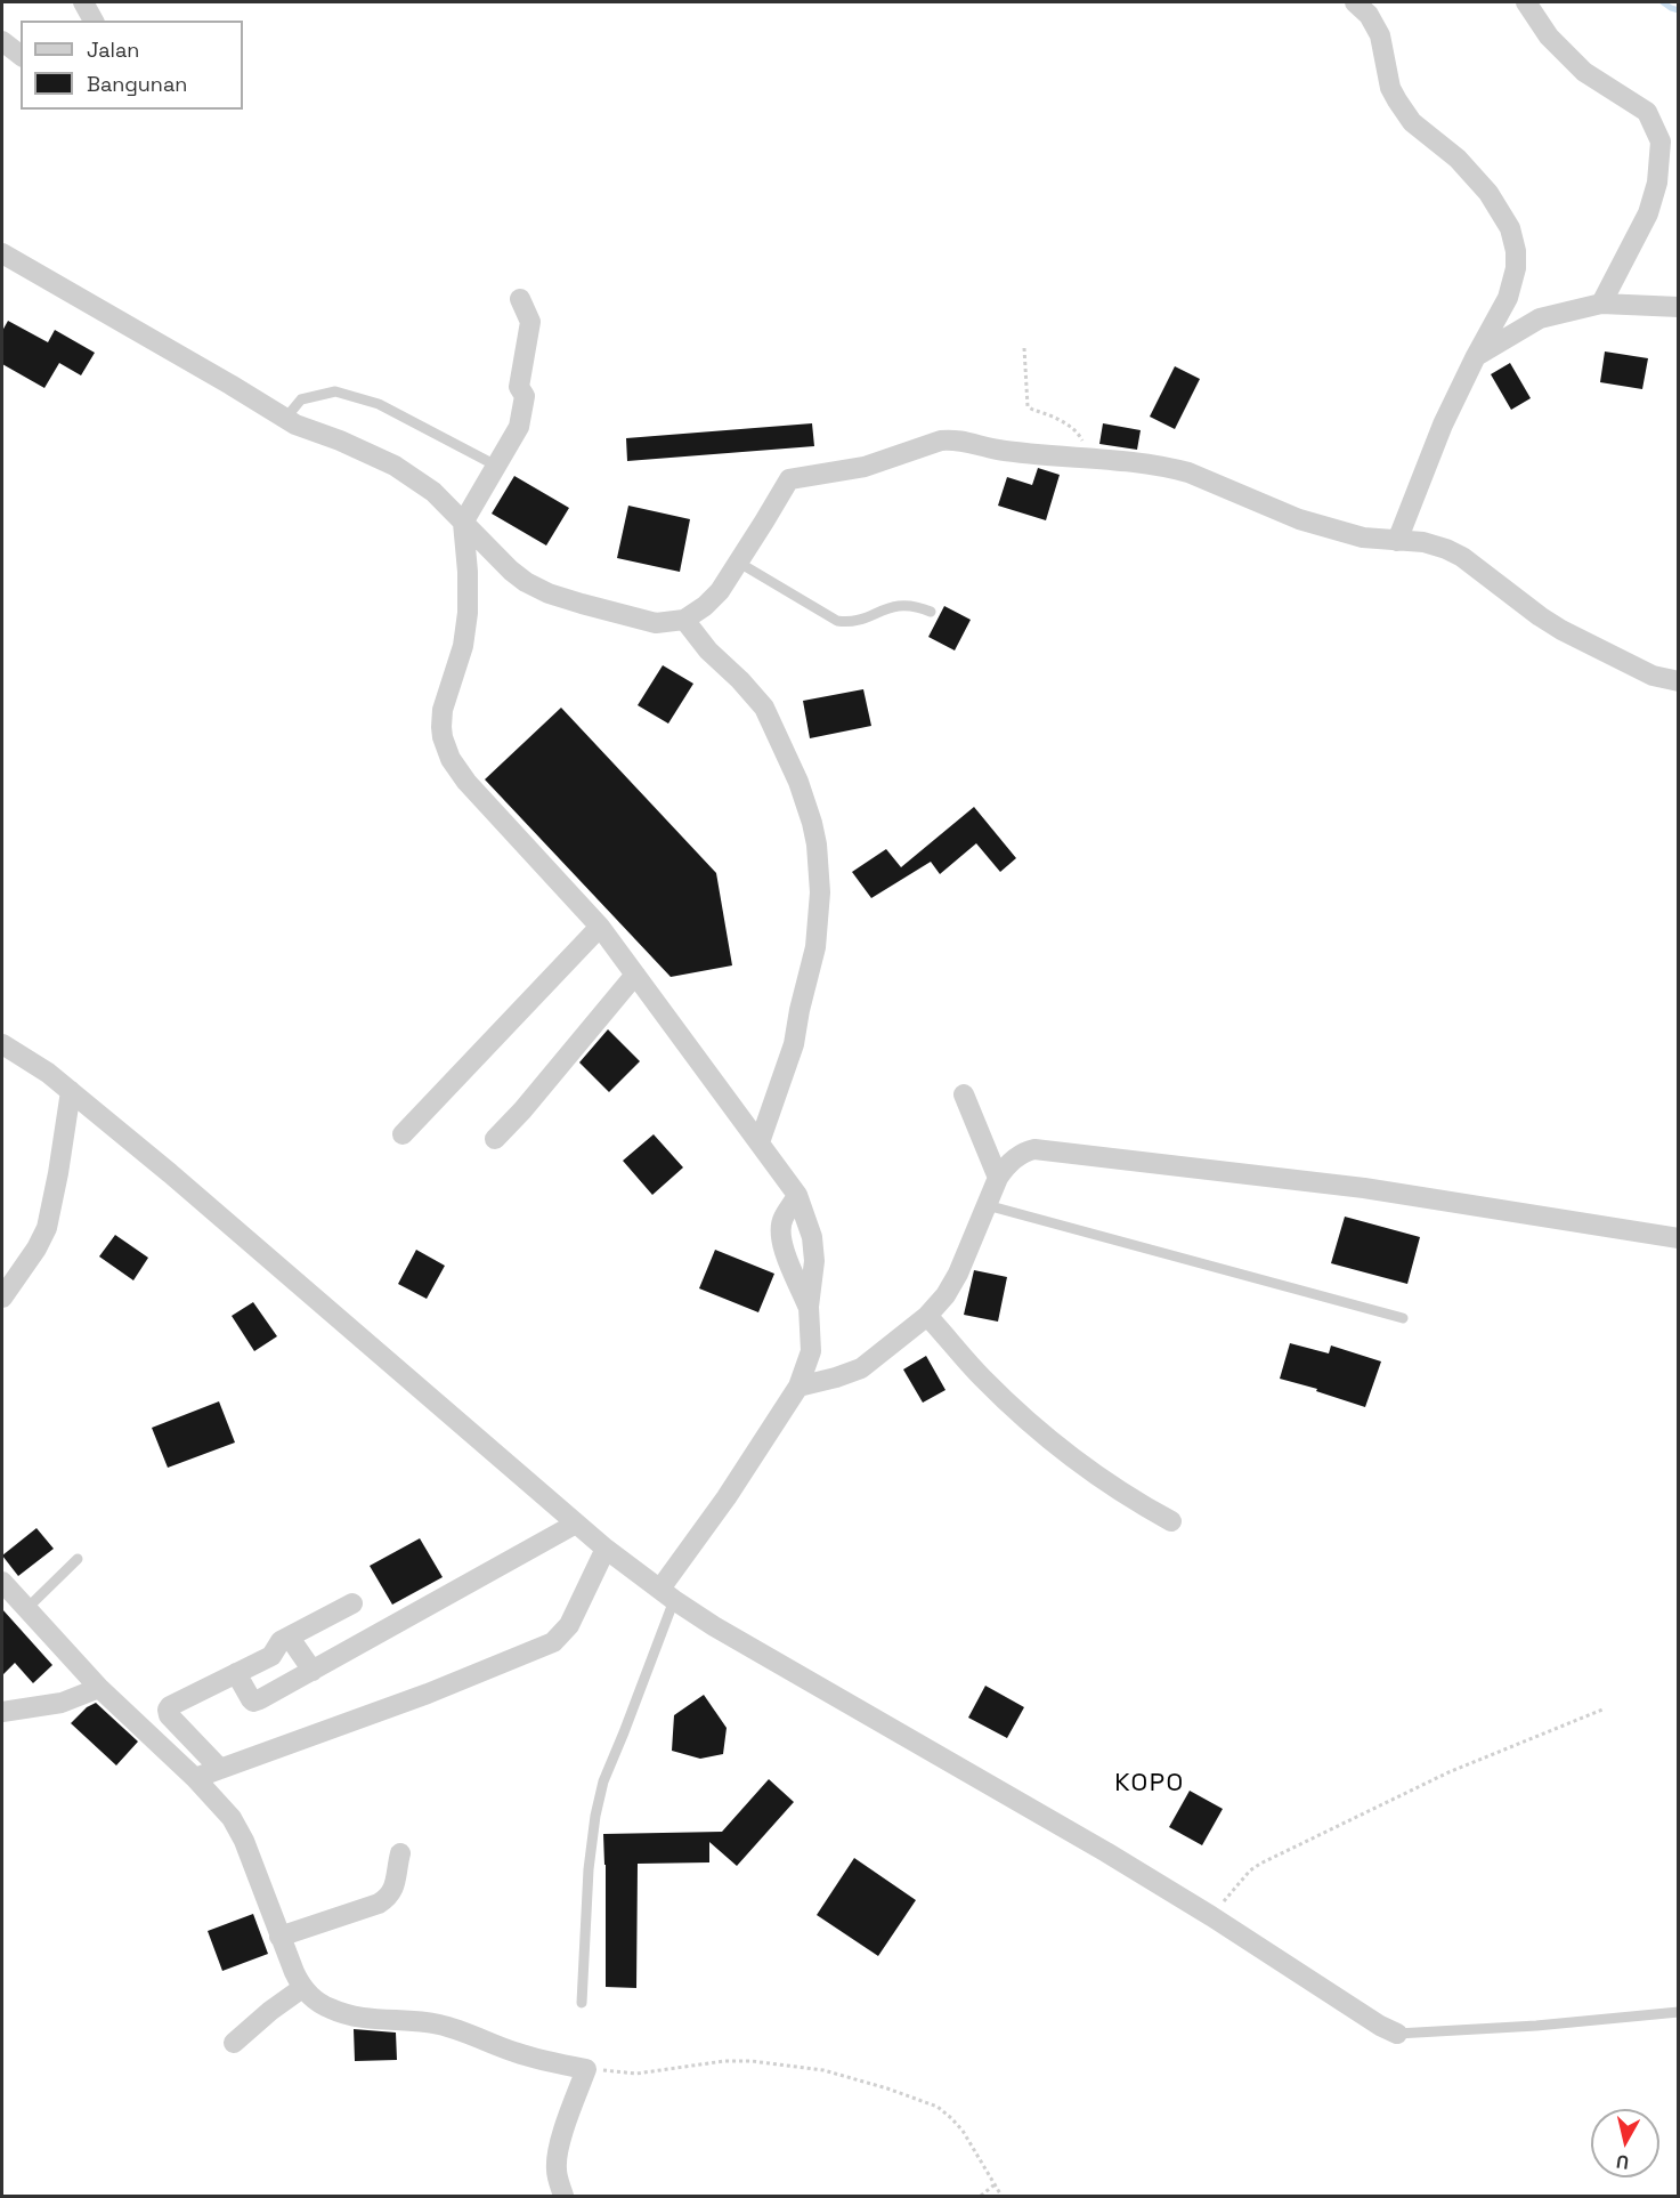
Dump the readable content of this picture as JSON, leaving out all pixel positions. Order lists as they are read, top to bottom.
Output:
{
  "districts": ["KOPO"],
  "legend": ["Jalan", "Bangunan"],
  "north": "bottom"
}
